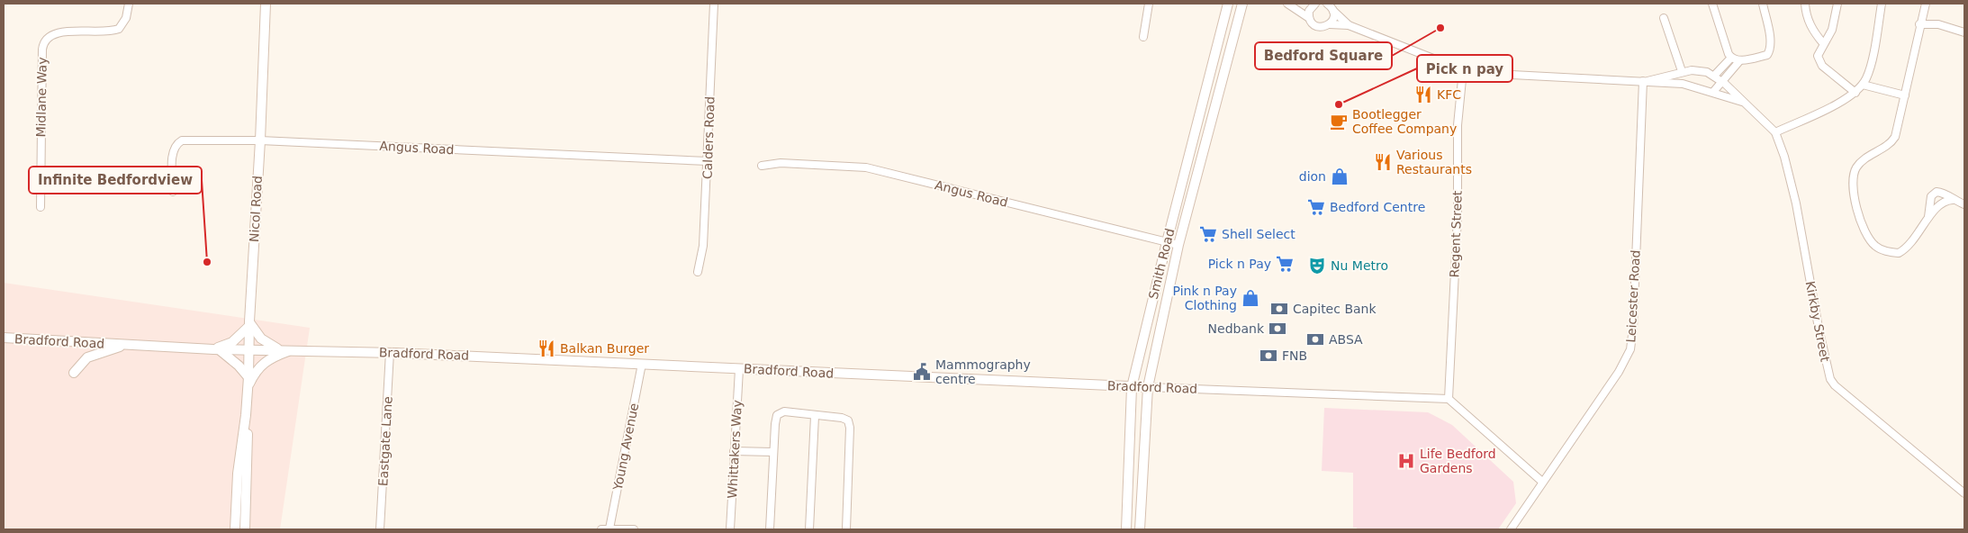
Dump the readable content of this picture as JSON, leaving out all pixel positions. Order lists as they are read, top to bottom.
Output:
{
  "streets": {
    "main road": ["Nicol Road", "Smith Road", "Bradford Road"],
    "street": [
      "Midlane Way",
      "Calders Road",
      "Angus Road",
      "Regent Street",
      "Leicester Road",
      "Kirkby Street",
      "Eastgate Lane",
      "Young Avenue",
      "Whittakers Way"
    ]
  },
  "crossings": [
    ["Calders Road", "Angus Road"],
    ["Angus Road", "Nicol Road"],
    ["Angus Road", "Smith Road"],
    ["Nicol Road", "Bradford Road"],
    ["Regent Street", "Kirkby Street"],
    ["Regent Street", "Bradford Road"],
    ["Smith Road", "Bradford Road"],
    ["Leicester Road", "Kirkby Street"],
    ["Bradford Road", "Eastgate Lane"],
    ["Bradford Road", "Young Avenue"],
    ["Bradford Road", "Whittakers Way"]
  ],
  "places": {
    "other": ["Bedford Square", "Pick n pay", "Infinite Bedfordview"],
    "restaurant": ["KFC", "Various Restaurants", "Balkan Burger"],
    "cafe": ["Bootlegger Coffee Company"],
    "shop": ["dion", "Pink n Pay Clothing"],
    "supermarket": ["Bedford Centre", "Shell Select", "Pick n Pay"],
    "theatre": ["Nu Metro"],
    "bank": [
      "Capitec Bank",
      "Nedbank",
      "ABSA",
      "FNB"
    ],
    "public building": ["Mammography centre"],
    "hospital": ["Life Bedford Gardens"]
  }
}
